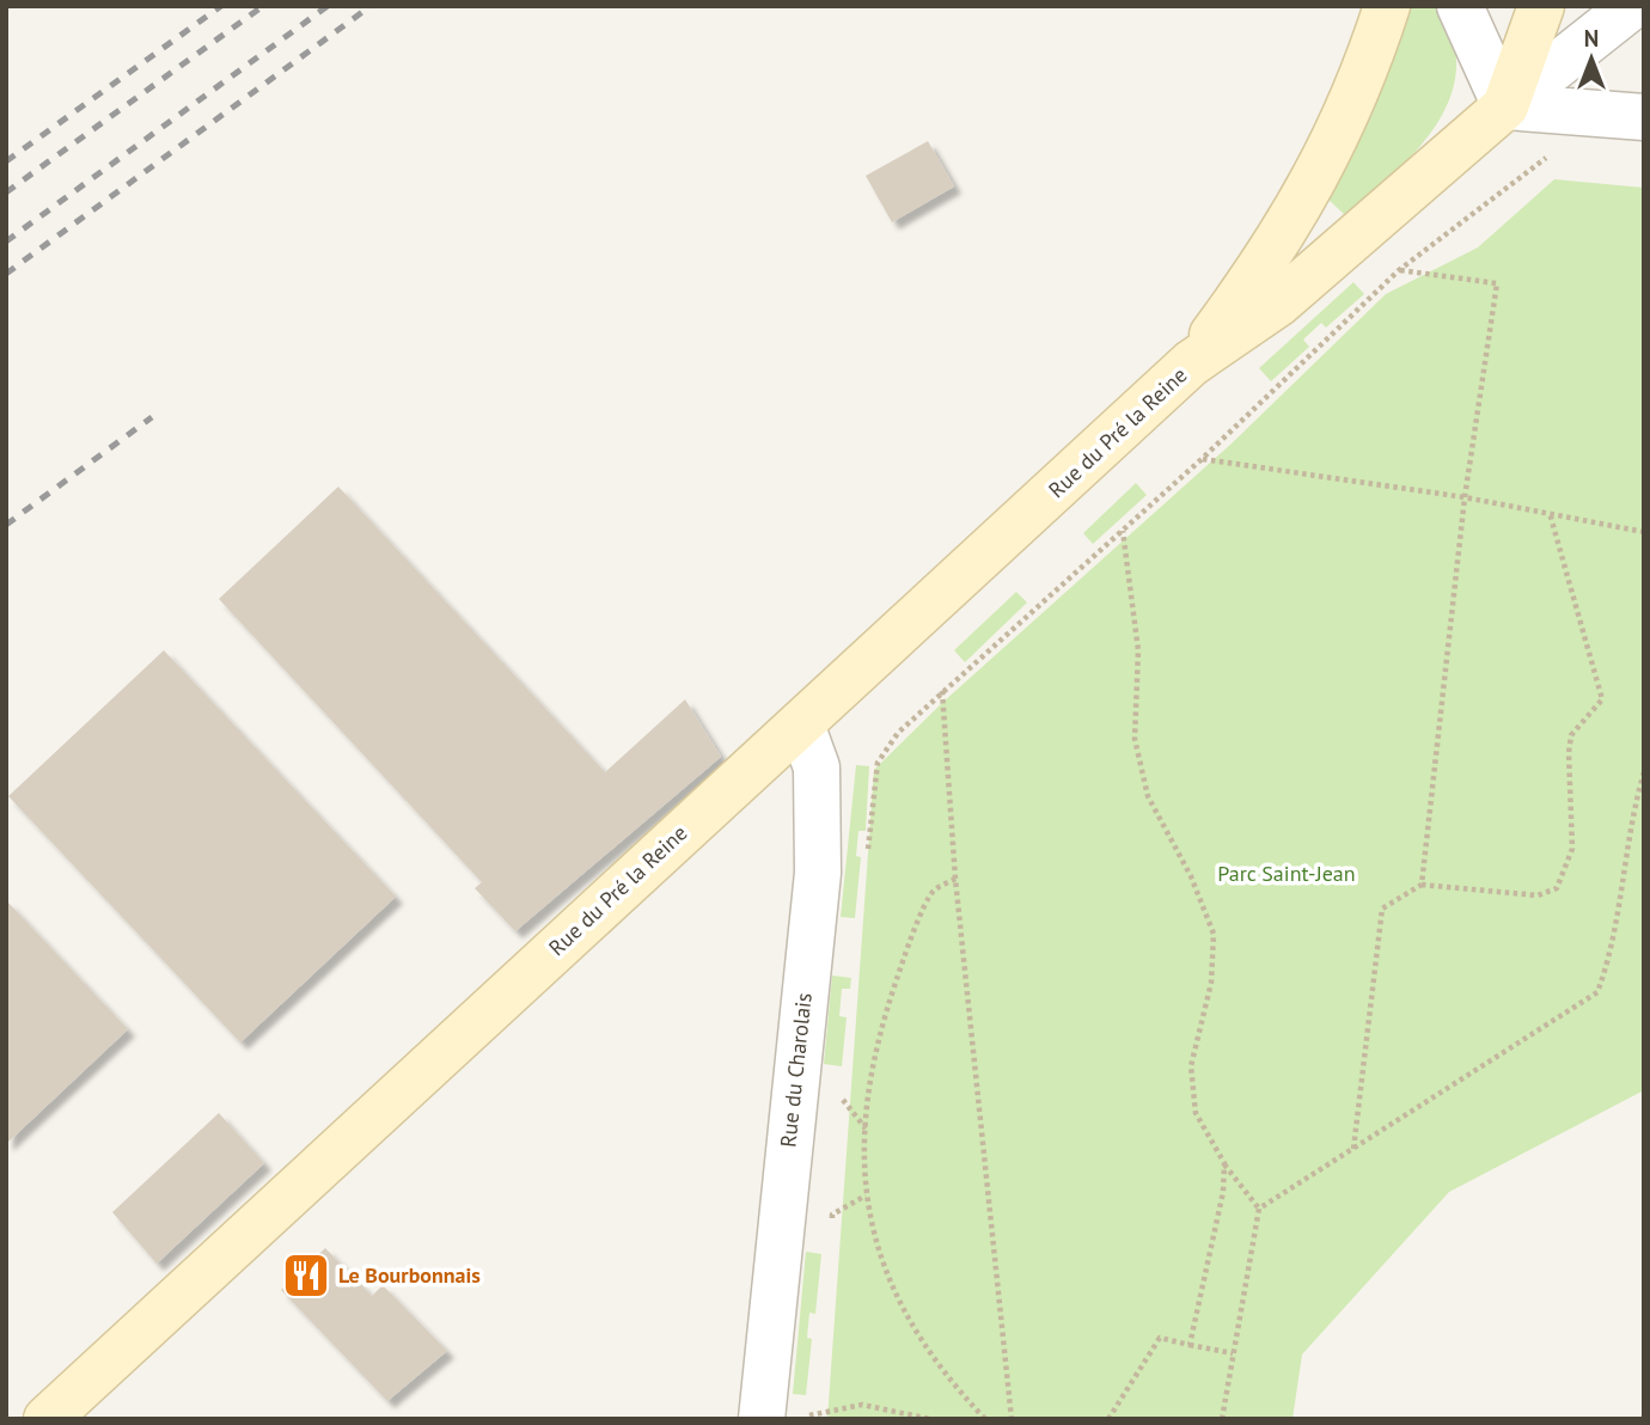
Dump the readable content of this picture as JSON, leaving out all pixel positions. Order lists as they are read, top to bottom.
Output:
{
  "streets": {
    "main road": ["Rue du Pré la Reine"],
    "street": ["Rue du Charolais"]
  },
  "crossings": [
    ["Rue du Pré la Reine", "Rue du Charolais"]
  ],
  "parks": ["Parc Saint-Jean"],
  "places": {
    "restaurant": ["Le Bourbonnais"]
  },
  "north": "top"
}
